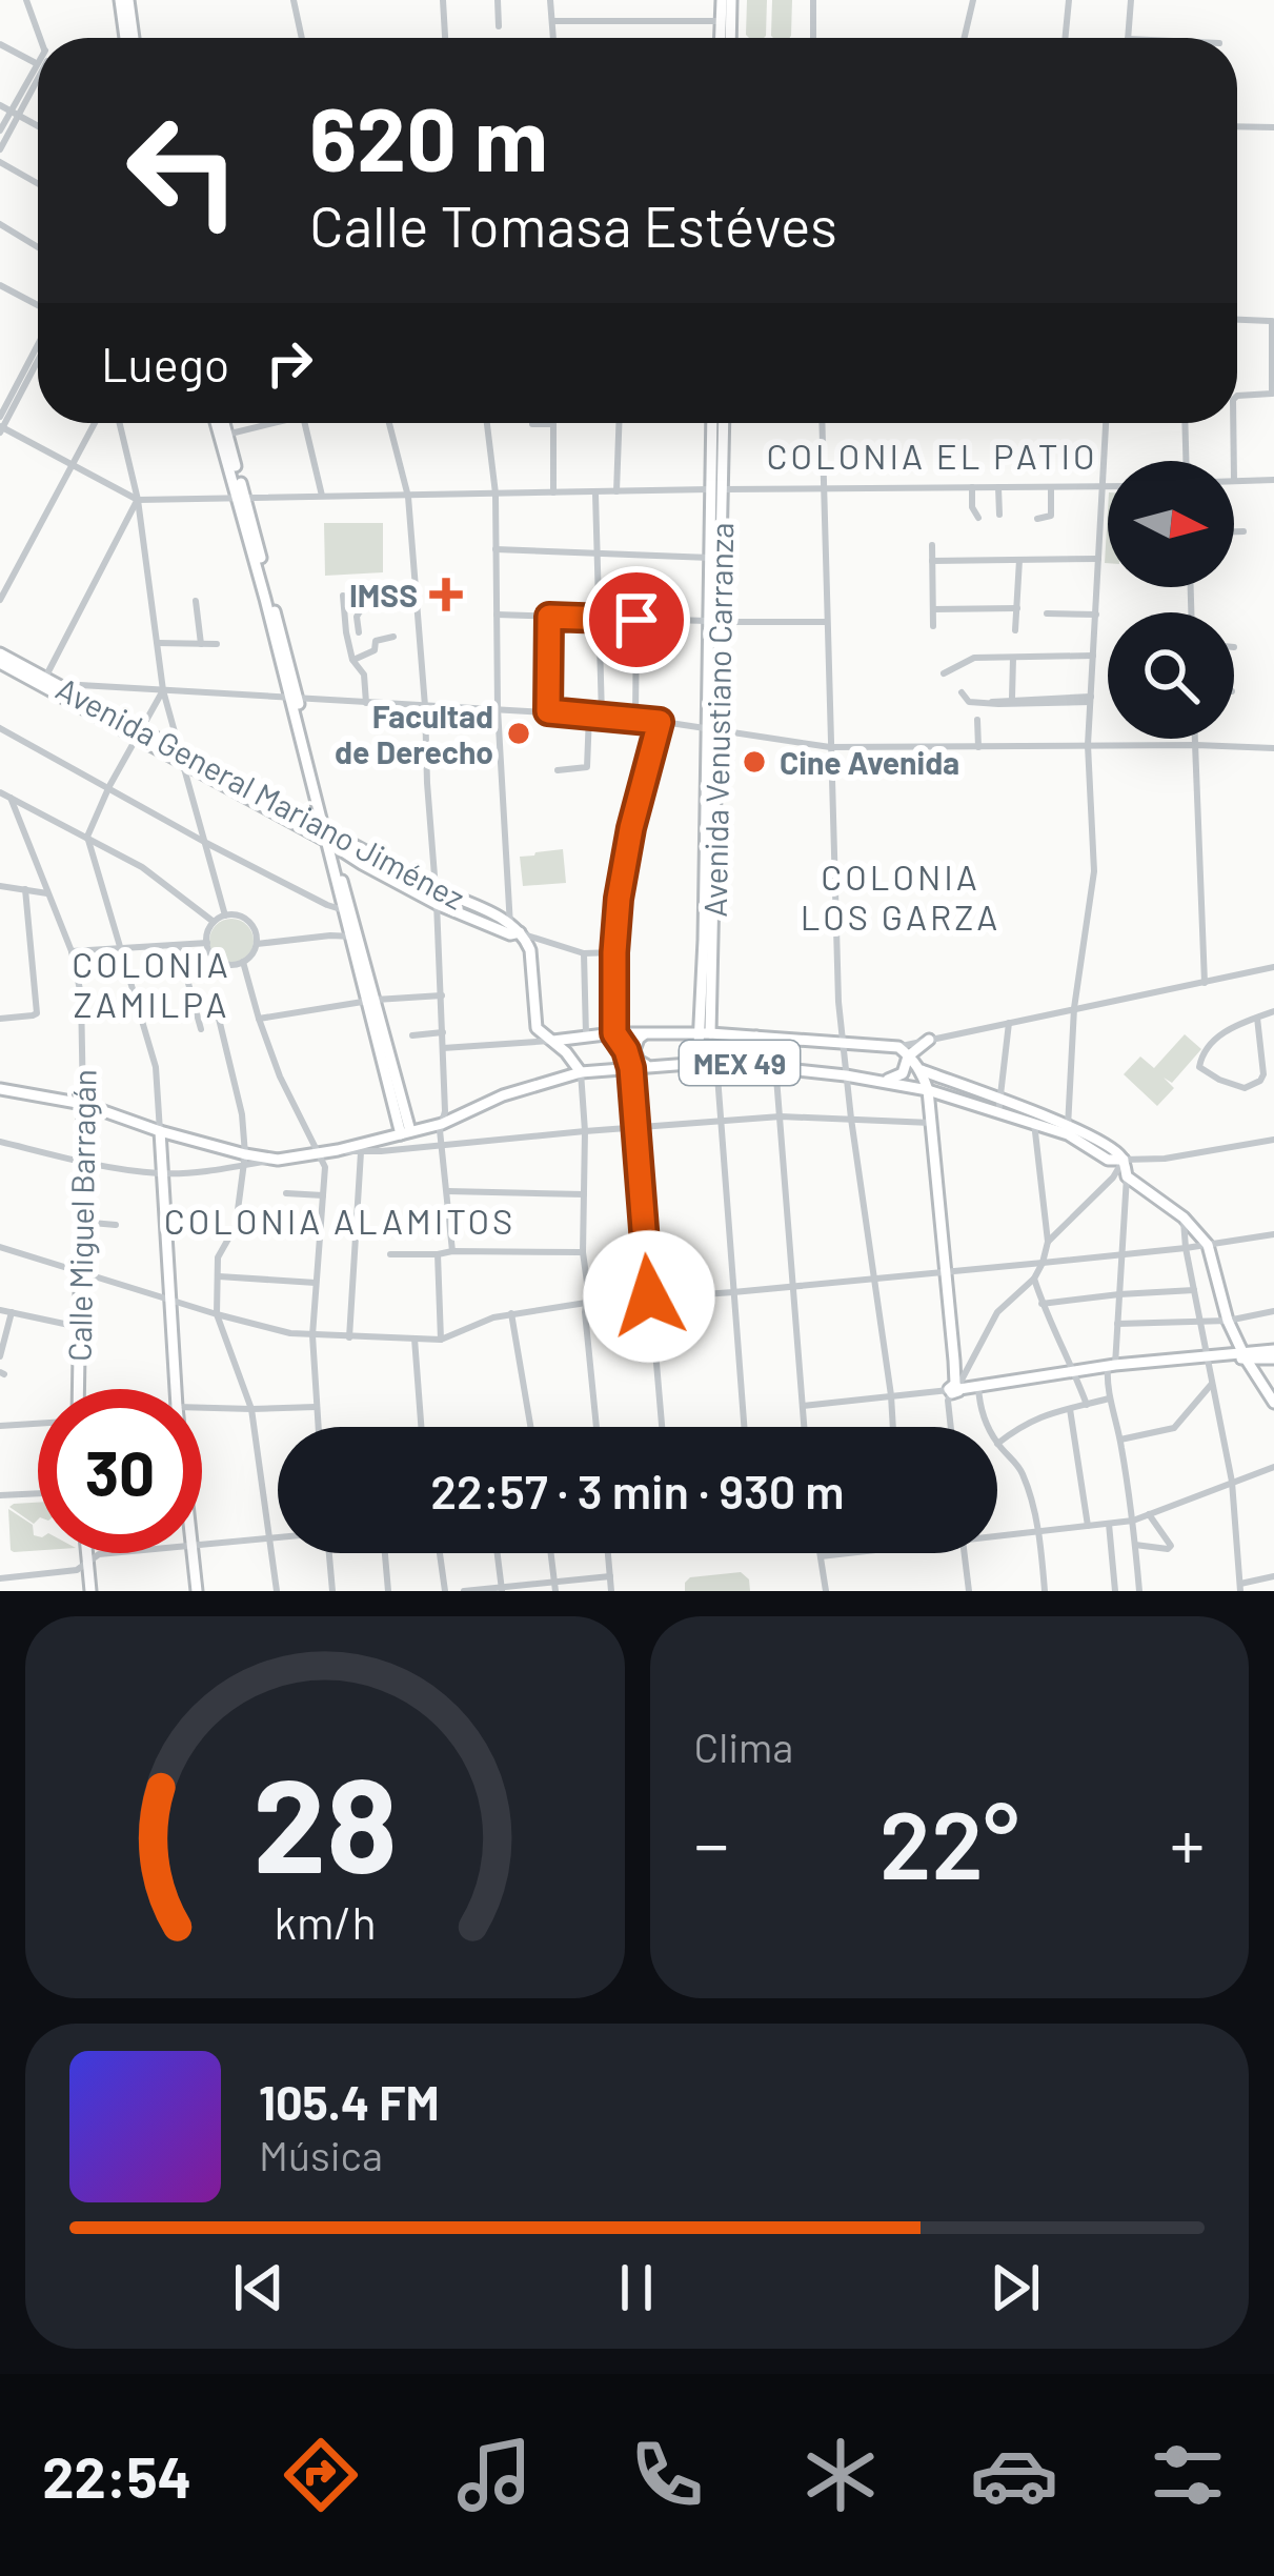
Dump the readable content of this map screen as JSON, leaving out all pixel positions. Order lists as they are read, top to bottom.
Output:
{
  "streets": {
    "main road": [
      "Avenida Venustiano Carranza",
      "Avenida General Mariano Jiménez",
      "MEX 49",
      "Calle Miguel Barragán"
    ]
  },
  "districts": [
    "COLONIA EL PATIO",
    "COLONIA LOS GARZA",
    "COLONIA ZAMILPA",
    "COLONIA ALAMITOS"
  ],
  "places": {
    "health": ["IMSS"],
    "other": ["Facultad de Derecho", "Cine Avenida"]
  },
  "north": "right",
  "page": {
    "turn": ["620 m", "Calle Tomasa Estéves"],
    "then": "Luego",
    "limit": "30",
    "trip": "22:57 · 3 min · 930 m",
    "tile": "Clima",
    "heat": ["−", "22°", "+"],
    "song": ["105.4 FM", "Música"],
    "tabs": "22:54",
    "gauge": ["28", "km/h"]
  }
}
